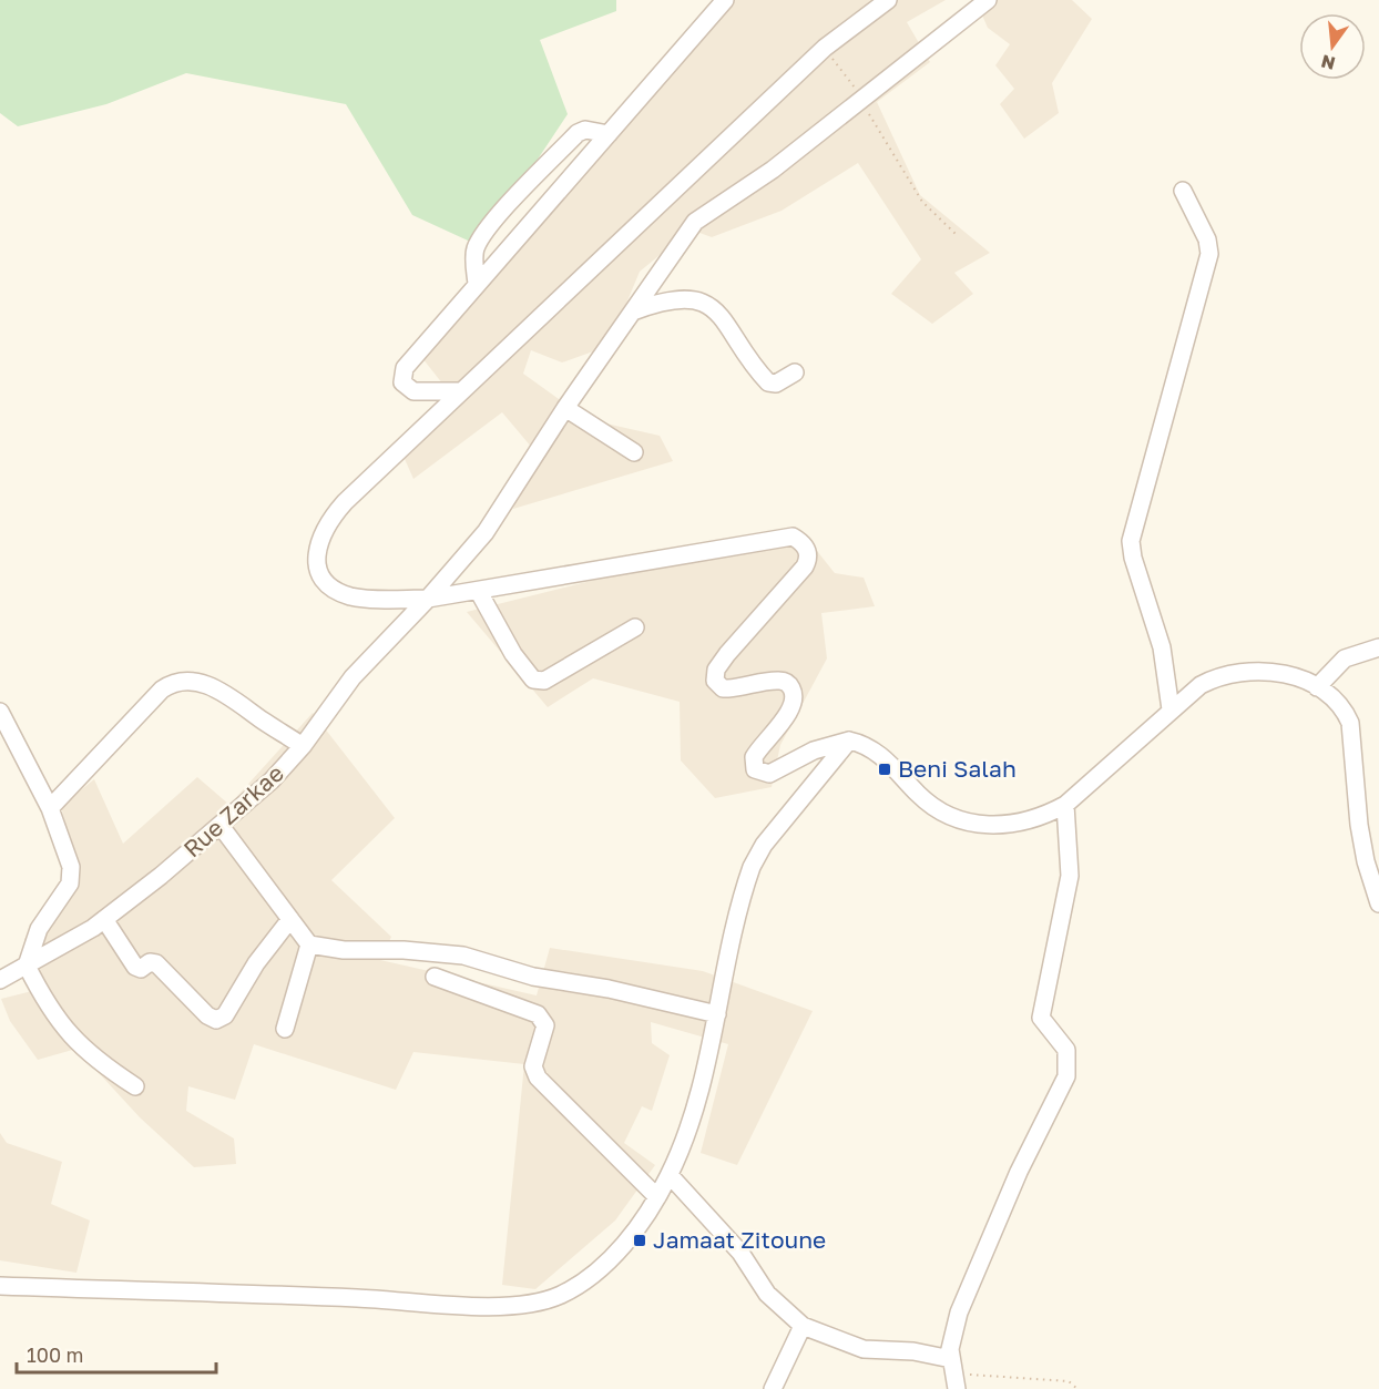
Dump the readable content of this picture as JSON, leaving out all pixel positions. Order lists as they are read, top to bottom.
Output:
{
  "streets": {
    "street": ["Rue Zarkae"]
  },
  "places": {
    "transit": ["Beni Salah", "Jamaat Zitoune"]
  },
  "scale_bar": "100 m",
  "north": "bottom"
}
